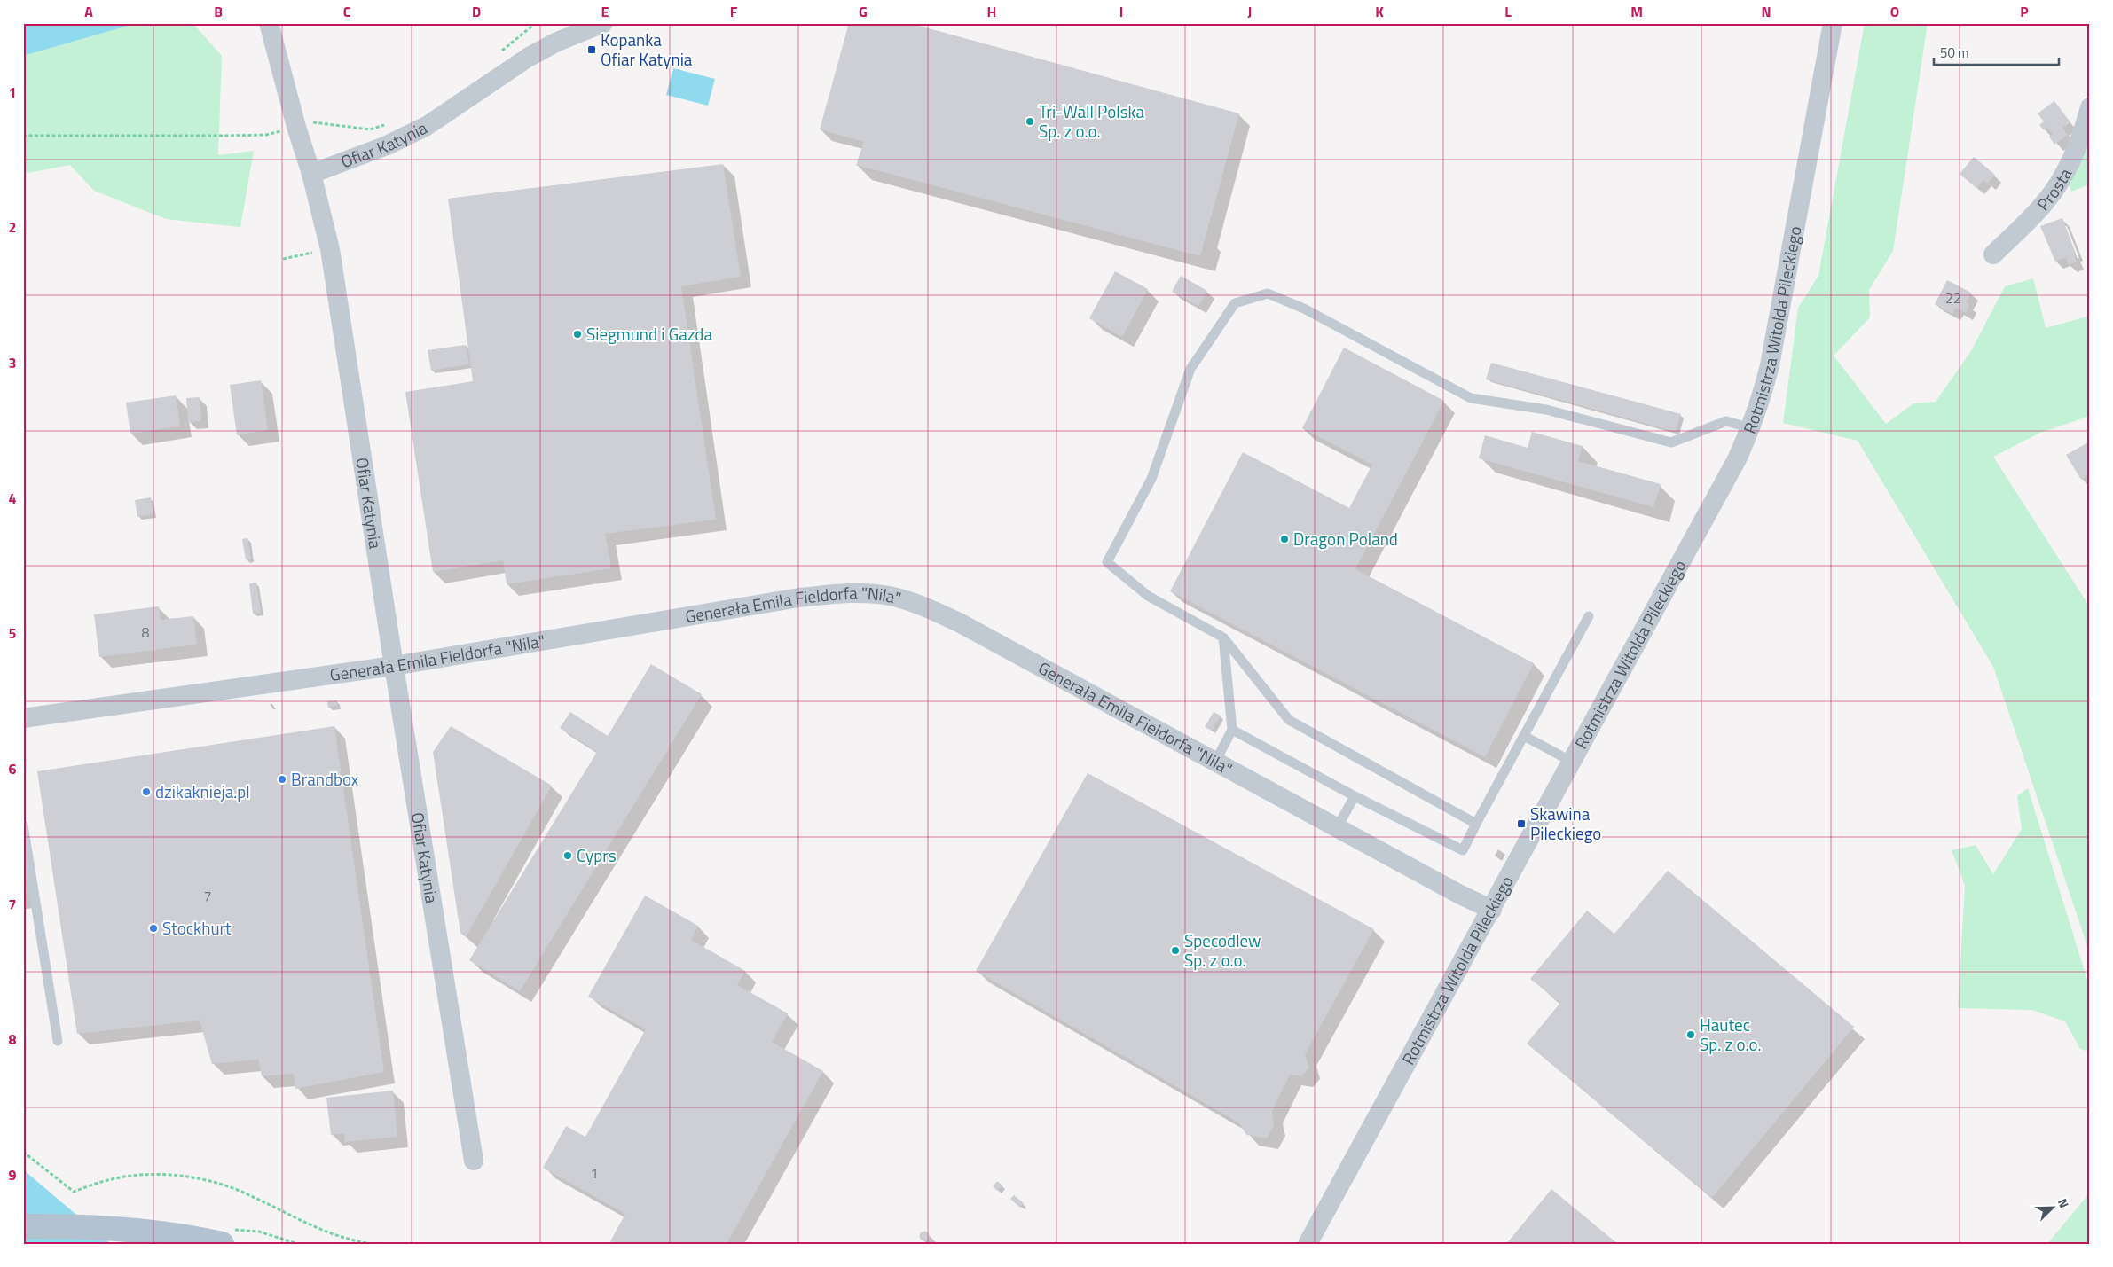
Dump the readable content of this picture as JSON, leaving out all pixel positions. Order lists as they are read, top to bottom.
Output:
{
  "streets": {
    "street": [
      "Ofiar Katynia",
      "Prosta",
      "Rotmistrza Witolda Pileckiego",
      "Generała Emila Fieldorfa \"Nila\""
    ]
  },
  "crossings": [
    ["Ofiar Katynia", "Generała Emila Fieldorfa \"Nila\""],
    ["Rotmistrza Witolda Pileckiego", "Generała Emila Fieldorfa \"Nila\""]
  ],
  "places": {
    "transit": ["Kopanka Ofiar Katynia", "Skawina Pileckiego"],
    "other": [
      "Tri-Wall Polska Sp. z o.o.",
      "Siegmund i Gazda",
      "Dragon Poland",
      "Brandbox",
      "dzikaknieja.pl",
      "Cyprs",
      "Stockhurt",
      "Specodlew Sp. z o.o.",
      "Hautec Sp. z o.o."
    ]
  },
  "house_numbers": [
    "22",
    "8",
    "7",
    "1"
  ],
  "scale_bar": "50 m",
  "north": "top right",
  "grid": {
    "columns": [
      "A",
      "B",
      "C",
      "D",
      "E",
      "F",
      "G",
      "H",
      "I",
      "J",
      "K",
      "L",
      "M",
      "N",
      "O",
      "P"
    ],
    "rows": [
      "1",
      "2",
      "3",
      "4",
      "5",
      "6",
      "7",
      "8",
      "9"
    ]
  }
}
